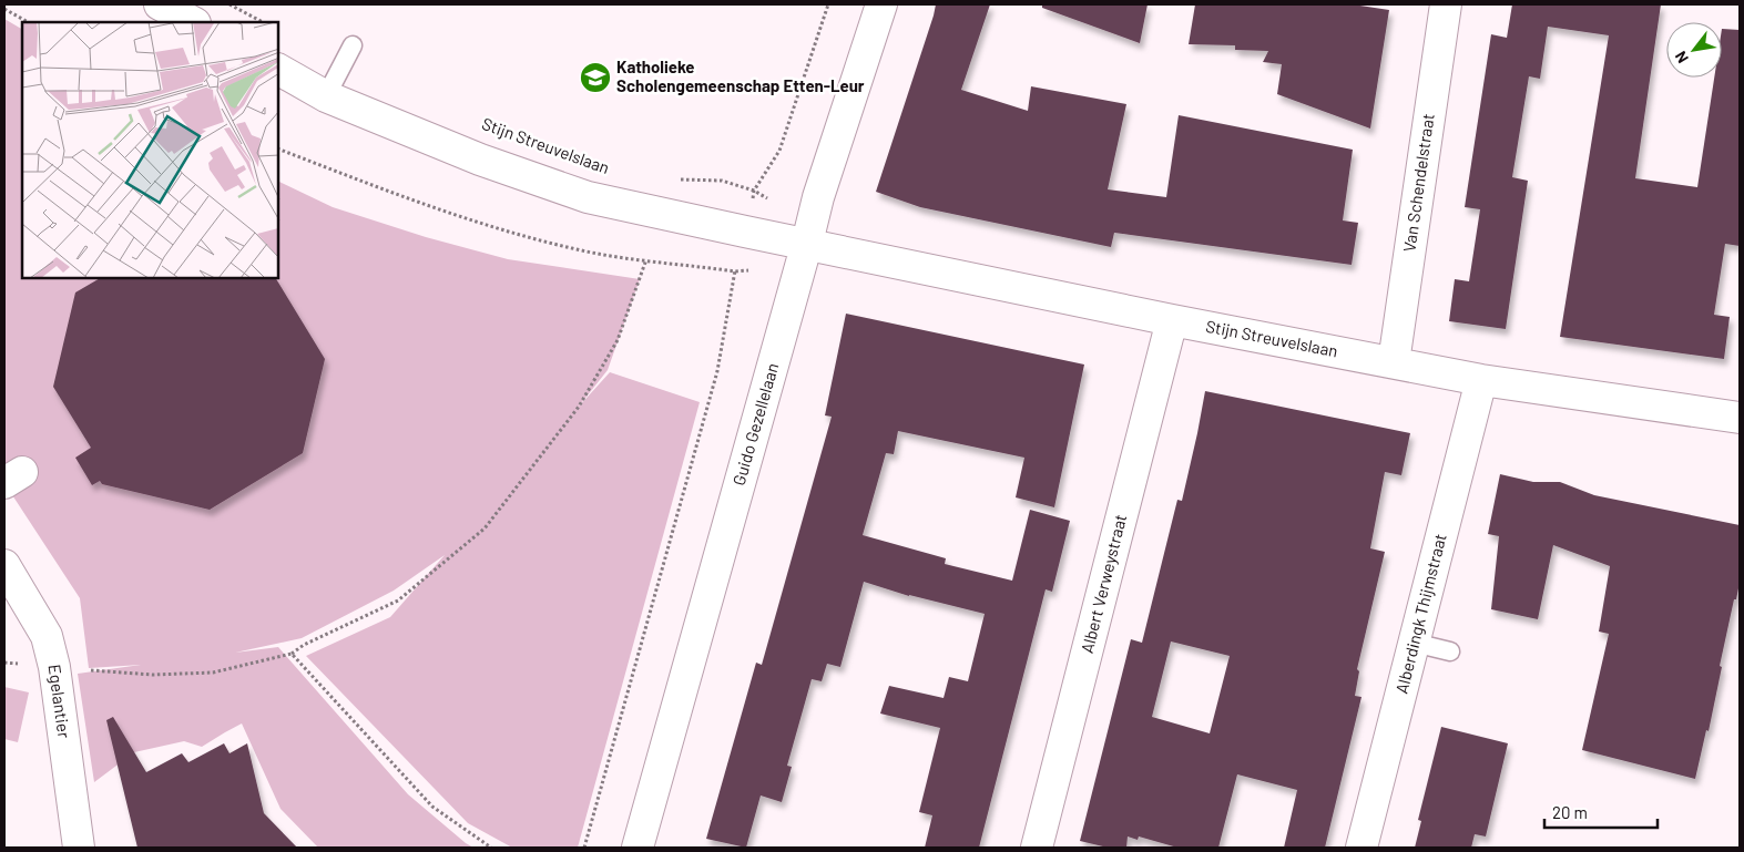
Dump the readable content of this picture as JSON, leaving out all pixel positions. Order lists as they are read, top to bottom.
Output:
{
  "streets": {
    "street": [
      "Stijn Streuvelslaan",
      "Van Schendelstraat",
      "Guido Gezellelaan",
      "Albert Verweystraat",
      "Alberdingk Thijmstraat",
      "Egelantier"
    ]
  },
  "crossings": [
    ["Stijn Streuvelslaan", "Van Schendelstraat"],
    ["Stijn Streuvelslaan", "Guido Gezellelaan"],
    ["Stijn Streuvelslaan", "Albert Verweystraat"],
    ["Stijn Streuvelslaan", "Alberdingk Thijmstraat"]
  ],
  "places": {
    "school or university": ["Katholieke Scholengemeenschap Etten-Leur"]
  },
  "scale_bar": "20 m",
  "north": "bottom left"
}
